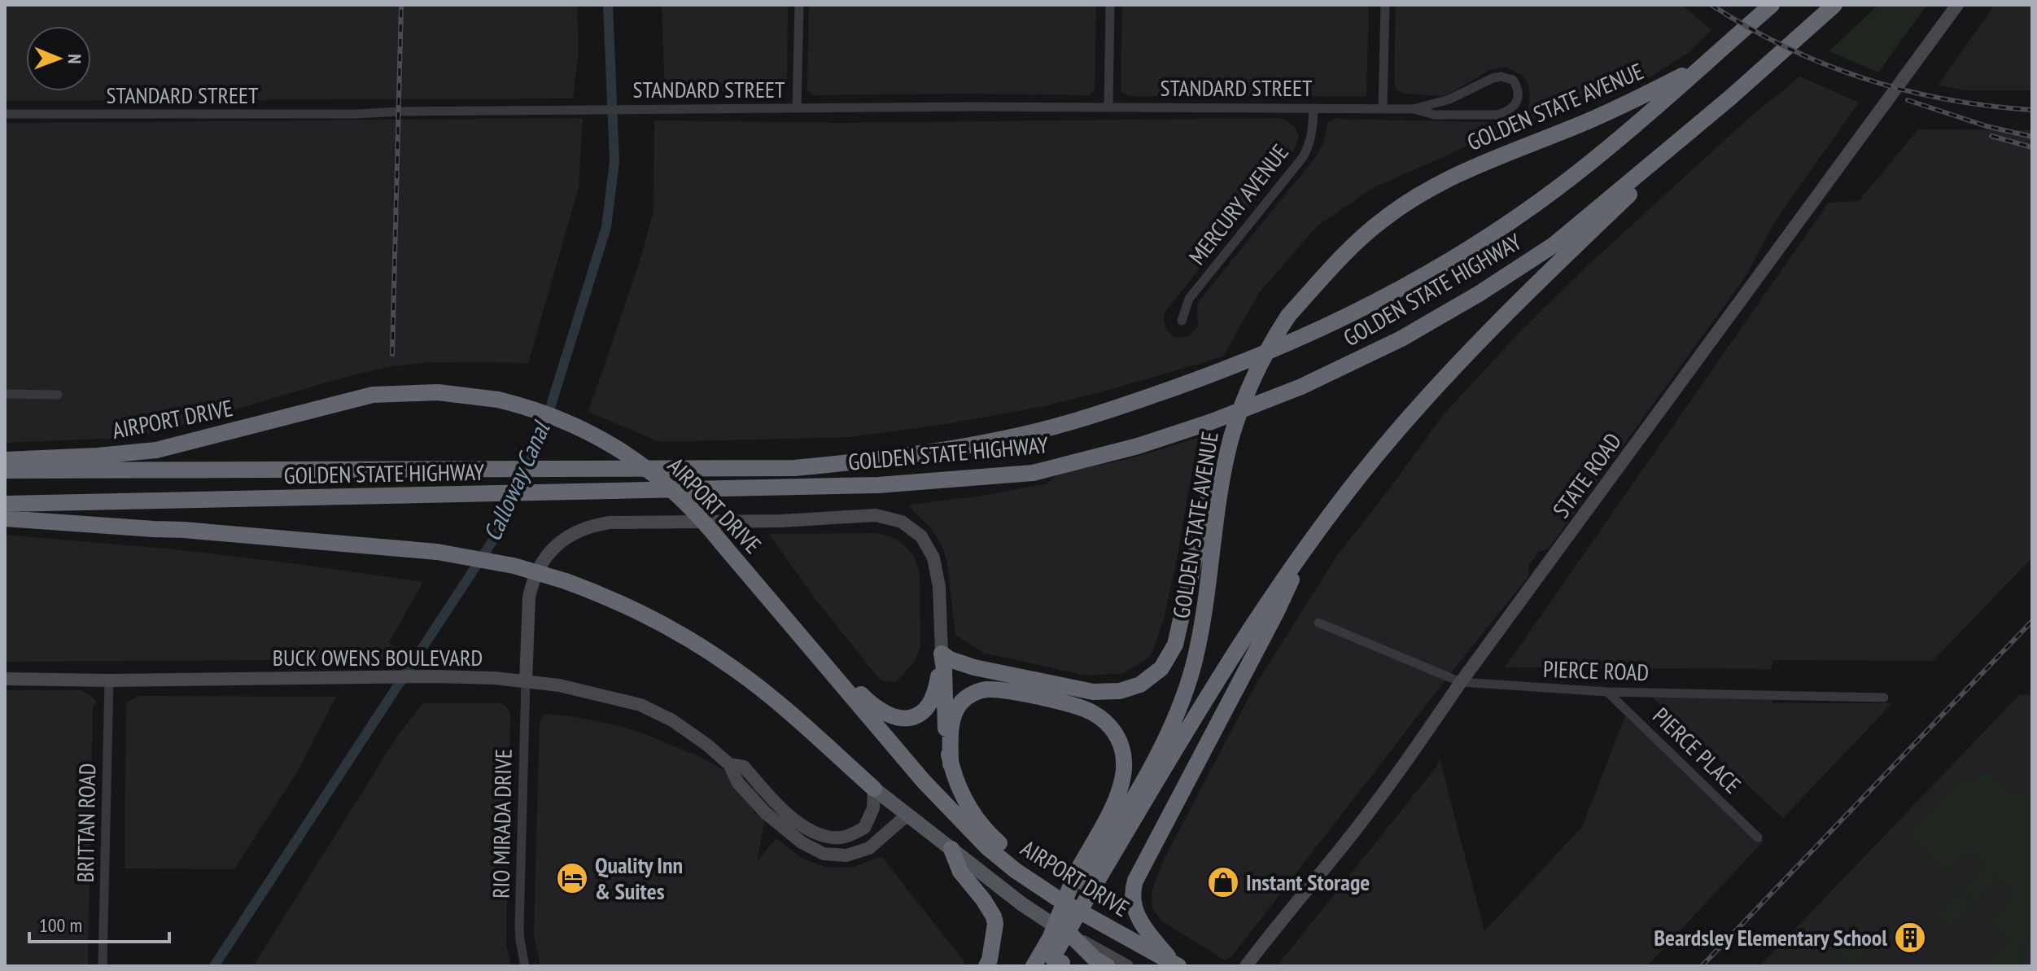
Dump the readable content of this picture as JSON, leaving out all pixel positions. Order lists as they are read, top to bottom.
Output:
{
  "streets": {
    "highway": ["GOLDEN STATE AVENUE", "GOLDEN STATE HIGHWAY", "AIRPORT DRIVE"],
    "main road": ["STATE ROAD", "BUCK OWENS BOULEVARD"],
    "street": [
      "STANDARD STREET",
      "MERCURY AVENUE",
      "PIERCE ROAD",
      "PIERCE PLACE",
      "BRITTAN ROAD",
      "RIO MIRADA DRIVE"
    ]
  },
  "crossings": [
    ["STANDARD STREET", "MERCURY AVENUE"],
    ["GOLDEN STATE AVENUE", "GOLDEN STATE HIGHWAY"],
    ["AIRPORT DRIVE", "BUCK OWENS BOULEVARD"],
    ["STATE ROAD", "PIERCE ROAD"],
    ["BUCK OWENS BOULEVARD", "BRITTAN ROAD"],
    ["BUCK OWENS BOULEVARD", "RIO MIRADA DRIVE"],
    ["PIERCE ROAD", "PIERCE PLACE"]
  ],
  "water": ["Calloway Canal"],
  "places": {
    "hotel": ["Quality Inn & Suites"],
    "shop": ["Instant Storage"],
    "building": ["Beardsley Elementary School"]
  },
  "scale_bar": "100 m",
  "north": "right"
}
